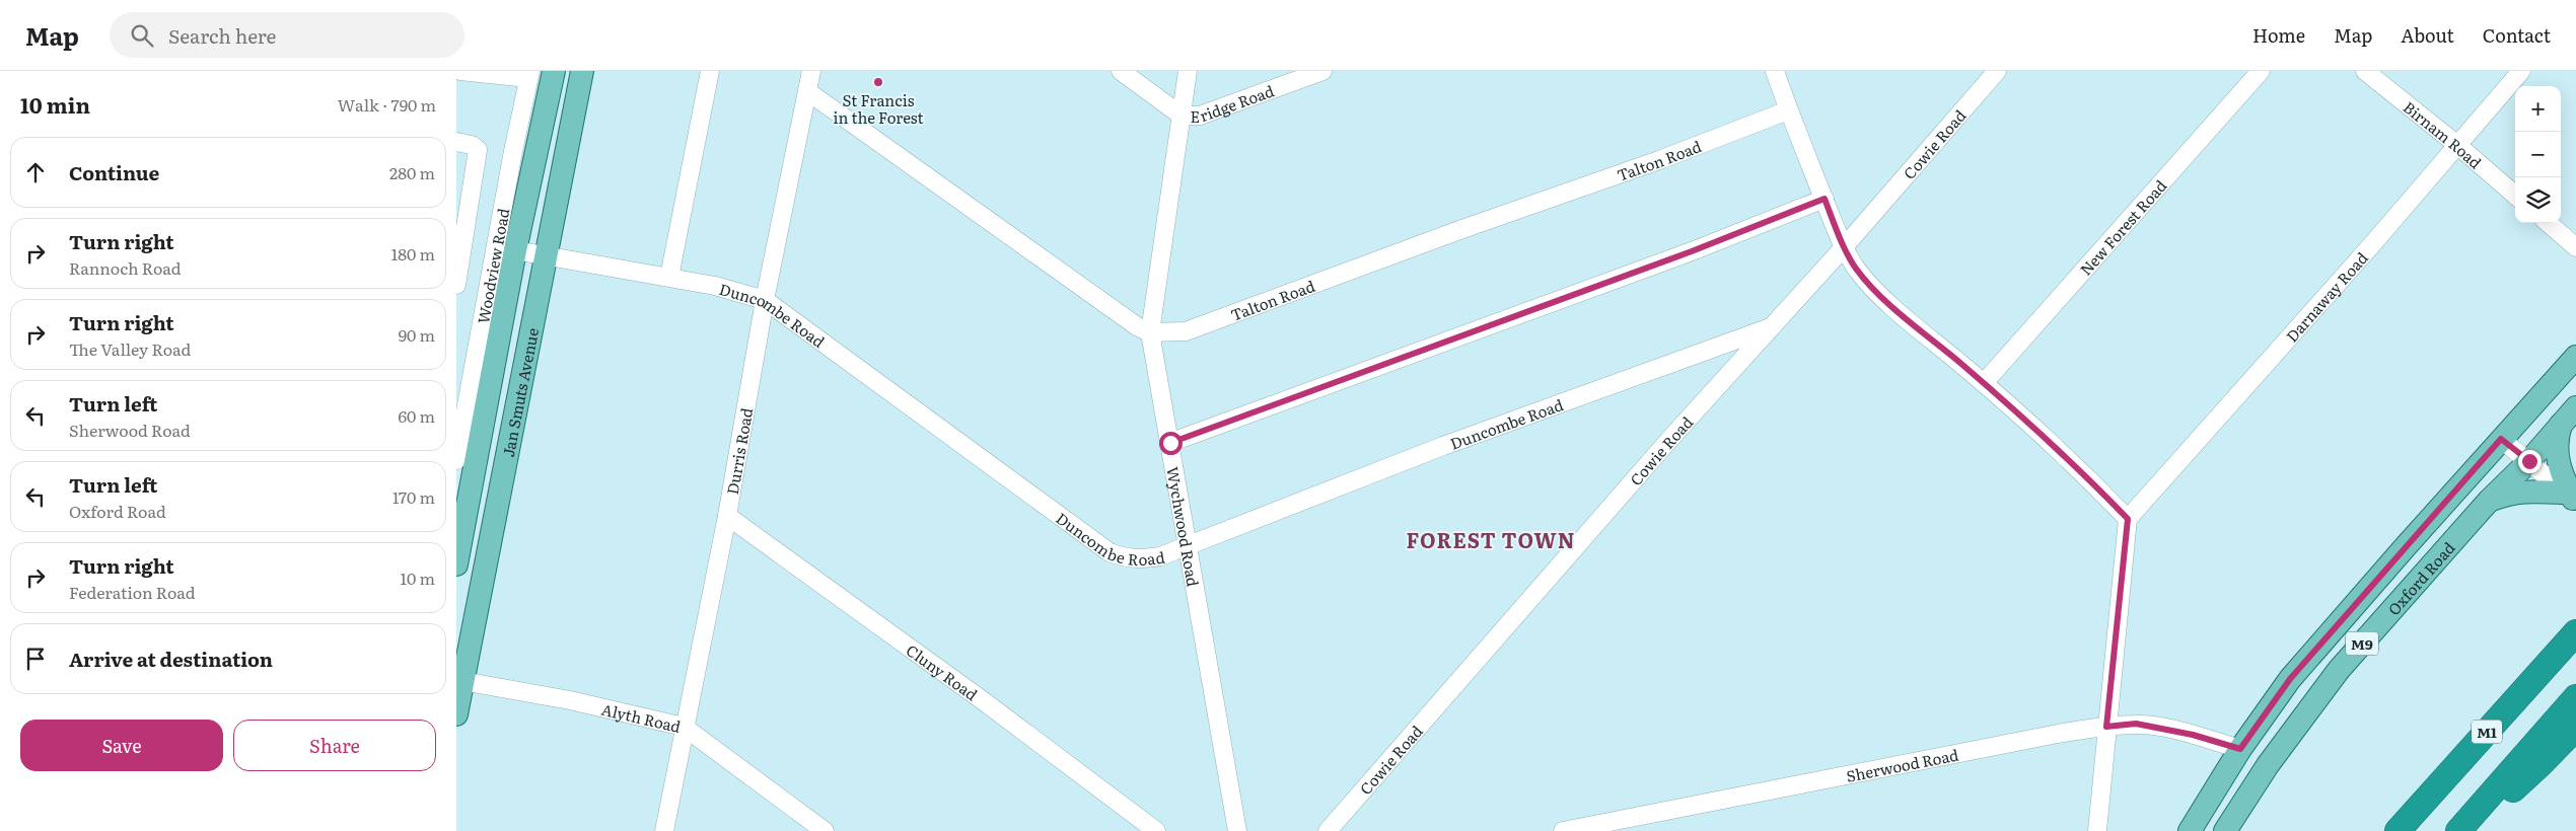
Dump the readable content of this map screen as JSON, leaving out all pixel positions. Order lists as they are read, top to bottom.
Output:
{
  "streets": {
    "highway": ["M1"],
    "main road": ["Jan Smuts Avenue", "Oxford Road", "M9"],
    "street": [
      "Eridge Road",
      "Birnam Road",
      "Cowie Road",
      "Talton Road",
      "New Forest Road",
      "Woodview Road",
      "Darnaway Road",
      "Duncombe Road",
      "Durris Road",
      "Wychwood Road",
      "Cluny Road",
      "Alyth Road",
      "Sherwood Road"
    ]
  },
  "crossings": [
    ["Eridge Road", "Wychwood Road"],
    ["Birnam Road", "Darnaway Road"],
    ["Cowie Road", "Duncombe Road"],
    ["Talton Road", "Wychwood Road"],
    ["Duncombe Road", "Jan Smuts Avenue"],
    ["Duncombe Road", "Durris Road"],
    ["Duncombe Road", "Wychwood Road"],
    ["Jan Smuts Avenue", "Alyth Road"],
    ["Durris Road", "Cluny Road"],
    ["Durris Road", "Alyth Road"],
    ["Oxford Road", "Sherwood Road"]
  ],
  "districts": ["FOREST TOWN"],
  "places": ["St Francis in the Forest"],
  "page": {
    "header": "Map",
    "search": "Search here",
    "nav": [
      "Home",
      "Map",
      "About",
      "Contact"
    ],
    "heading": ["10 min", "Walk · 790 m"],
    "map_buttons": ["+", "−"],
    "list": [
      ["Continue", "280 m"],
      ["Turn right", "Rannoch Road", "180 m"],
      ["Turn right", "The Valley Road", "90 m"],
      ["Turn left", "Sherwood Road", "60 m"],
      ["Turn left", "Oxford Road", "170 m"],
      ["Turn right", "Federation Road", "10 m"],
      "Arrive at destination"
    ],
    "buttons": ["Save", "Share"]
  }
}
